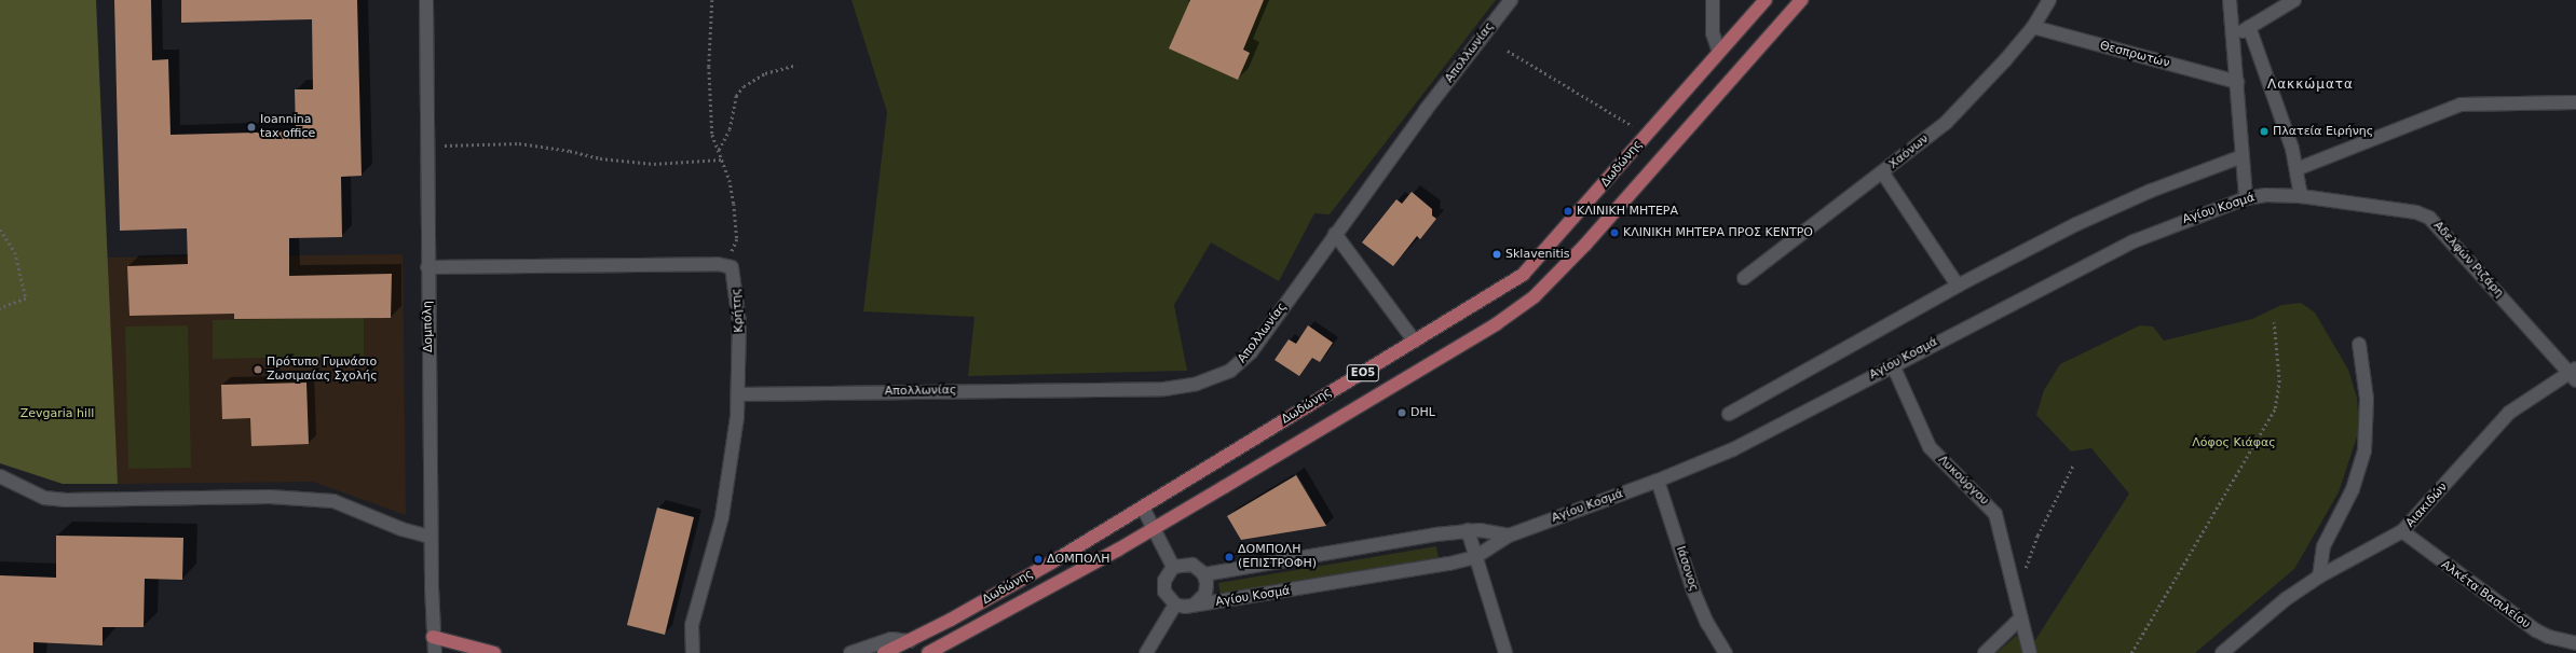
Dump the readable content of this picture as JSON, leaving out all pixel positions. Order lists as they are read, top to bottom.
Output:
{
  "streets": {
    "main road": ["Δωδώνης", "ΕΟ5"],
    "street": [
      "Απολλωνίας",
      "Θεσπρωτών",
      "Χαόνων",
      "Αγίου Κοσμά",
      "Αδελφών Ριζάρη",
      "Κρήτης",
      "Δομπόλη",
      "Λυκούργου",
      "Αιακιδών",
      "Ιάσονος",
      "Αλκέτα Βασιλείου"
    ]
  },
  "crossings": [
    ["Απολλωνίας", "Κρήτης"],
    ["Θεσπρωτών", "Χαόνων"],
    ["Αγίου Κοσμά", "Αδελφών Ριζάρη"],
    ["Αγίου Κοσμά", "Λυκούργου"],
    ["Αγίου Κοσμά", "Ιάσονος"],
    ["Αδελφών Ριζάρη", "Αιακιδών"],
    ["Αιακιδών", "Αλκέτα Βασιλείου"]
  ],
  "districts": ["Λακκώματα"],
  "parks": ["Zevgaria hill", "Λόφος Κιάφας"],
  "places": [
    "Ioannina tax office",
    "Πλατεία Ειρήνης",
    "ΚΛΙΝΙΚΗ ΜΗΤΕΡΑ",
    "ΚΛΙΝΙΚΗ ΜΗΤΕΡΑ ΠΡΟΣ ΚΕΝΤΡΟ",
    "Sklavenitis",
    "Πρότυπο Γυμνάσιο Ζωσιμαίας Σχολής",
    "DHL",
    "ΔΟΜΠΟΛΗ (ΕΠΙΣΤΡΟΦΗ)",
    "ΔΟΜΠΟΛΗ"
  ]
}
